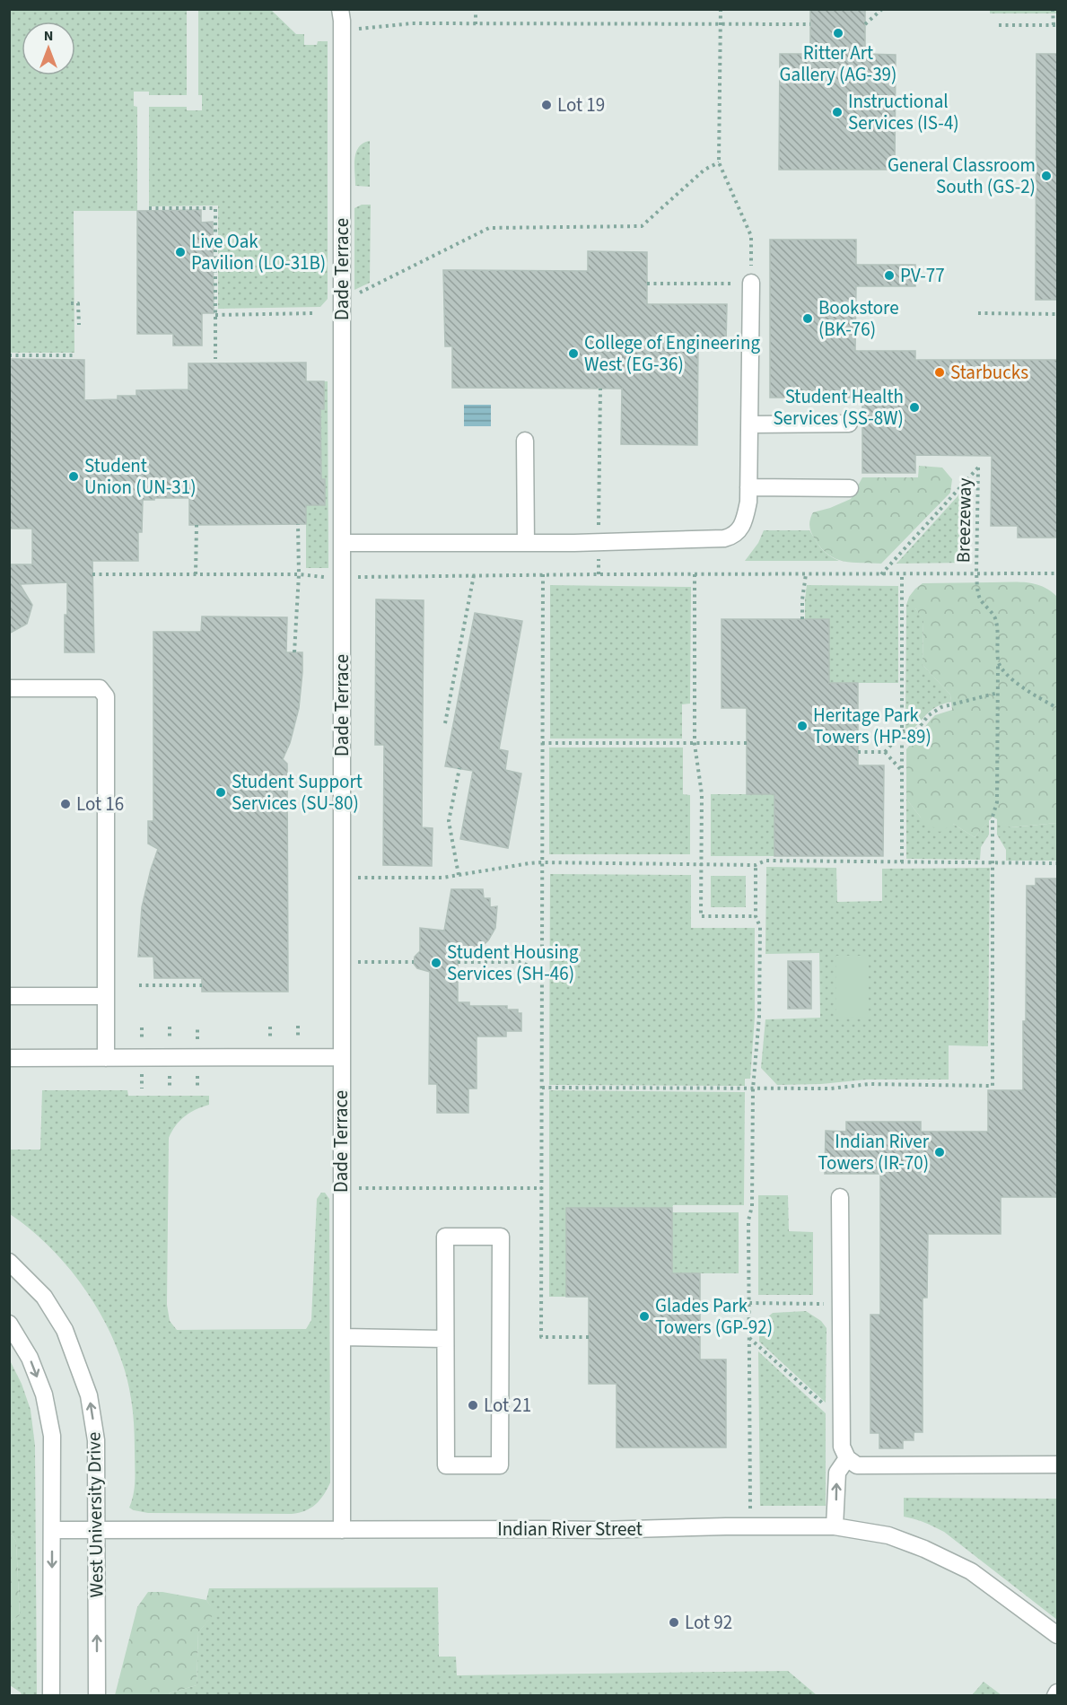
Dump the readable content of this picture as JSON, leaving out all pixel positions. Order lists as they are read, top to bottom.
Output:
{
  "streets": {
    "street": ["Dade Terrace", "West University Drive", "Indian River Street"],
    "path": ["Breezeway"]
  },
  "crossings": [
    ["Dade Terrace", "Indian River Street"],
    ["West University Drive", "Indian River Street"]
  ],
  "places": [
    "Ritter Art Gallery (AG-39)",
    "Lot 19",
    "Instructional Services (IS-4)",
    "General Classroom South (GS-2)",
    "Live Oak Pavilion (LO-31B)",
    "PV-77",
    "Bookstore (BK-76)",
    "College of Engineering West (EG-36)",
    "Starbucks",
    "Student Health Services (SS-8W)",
    "Student Union (UN-31)",
    "Heritage Park Towers (HP-89)",
    "Student Support Services (SU-80)",
    "Lot 16",
    "Student Housing Services (SH-46)",
    "Indian River Towers (IR-70)",
    "Glades Park Towers (GP-92)",
    "Lot 21",
    "Lot 92"
  ],
  "north": "top"
}
